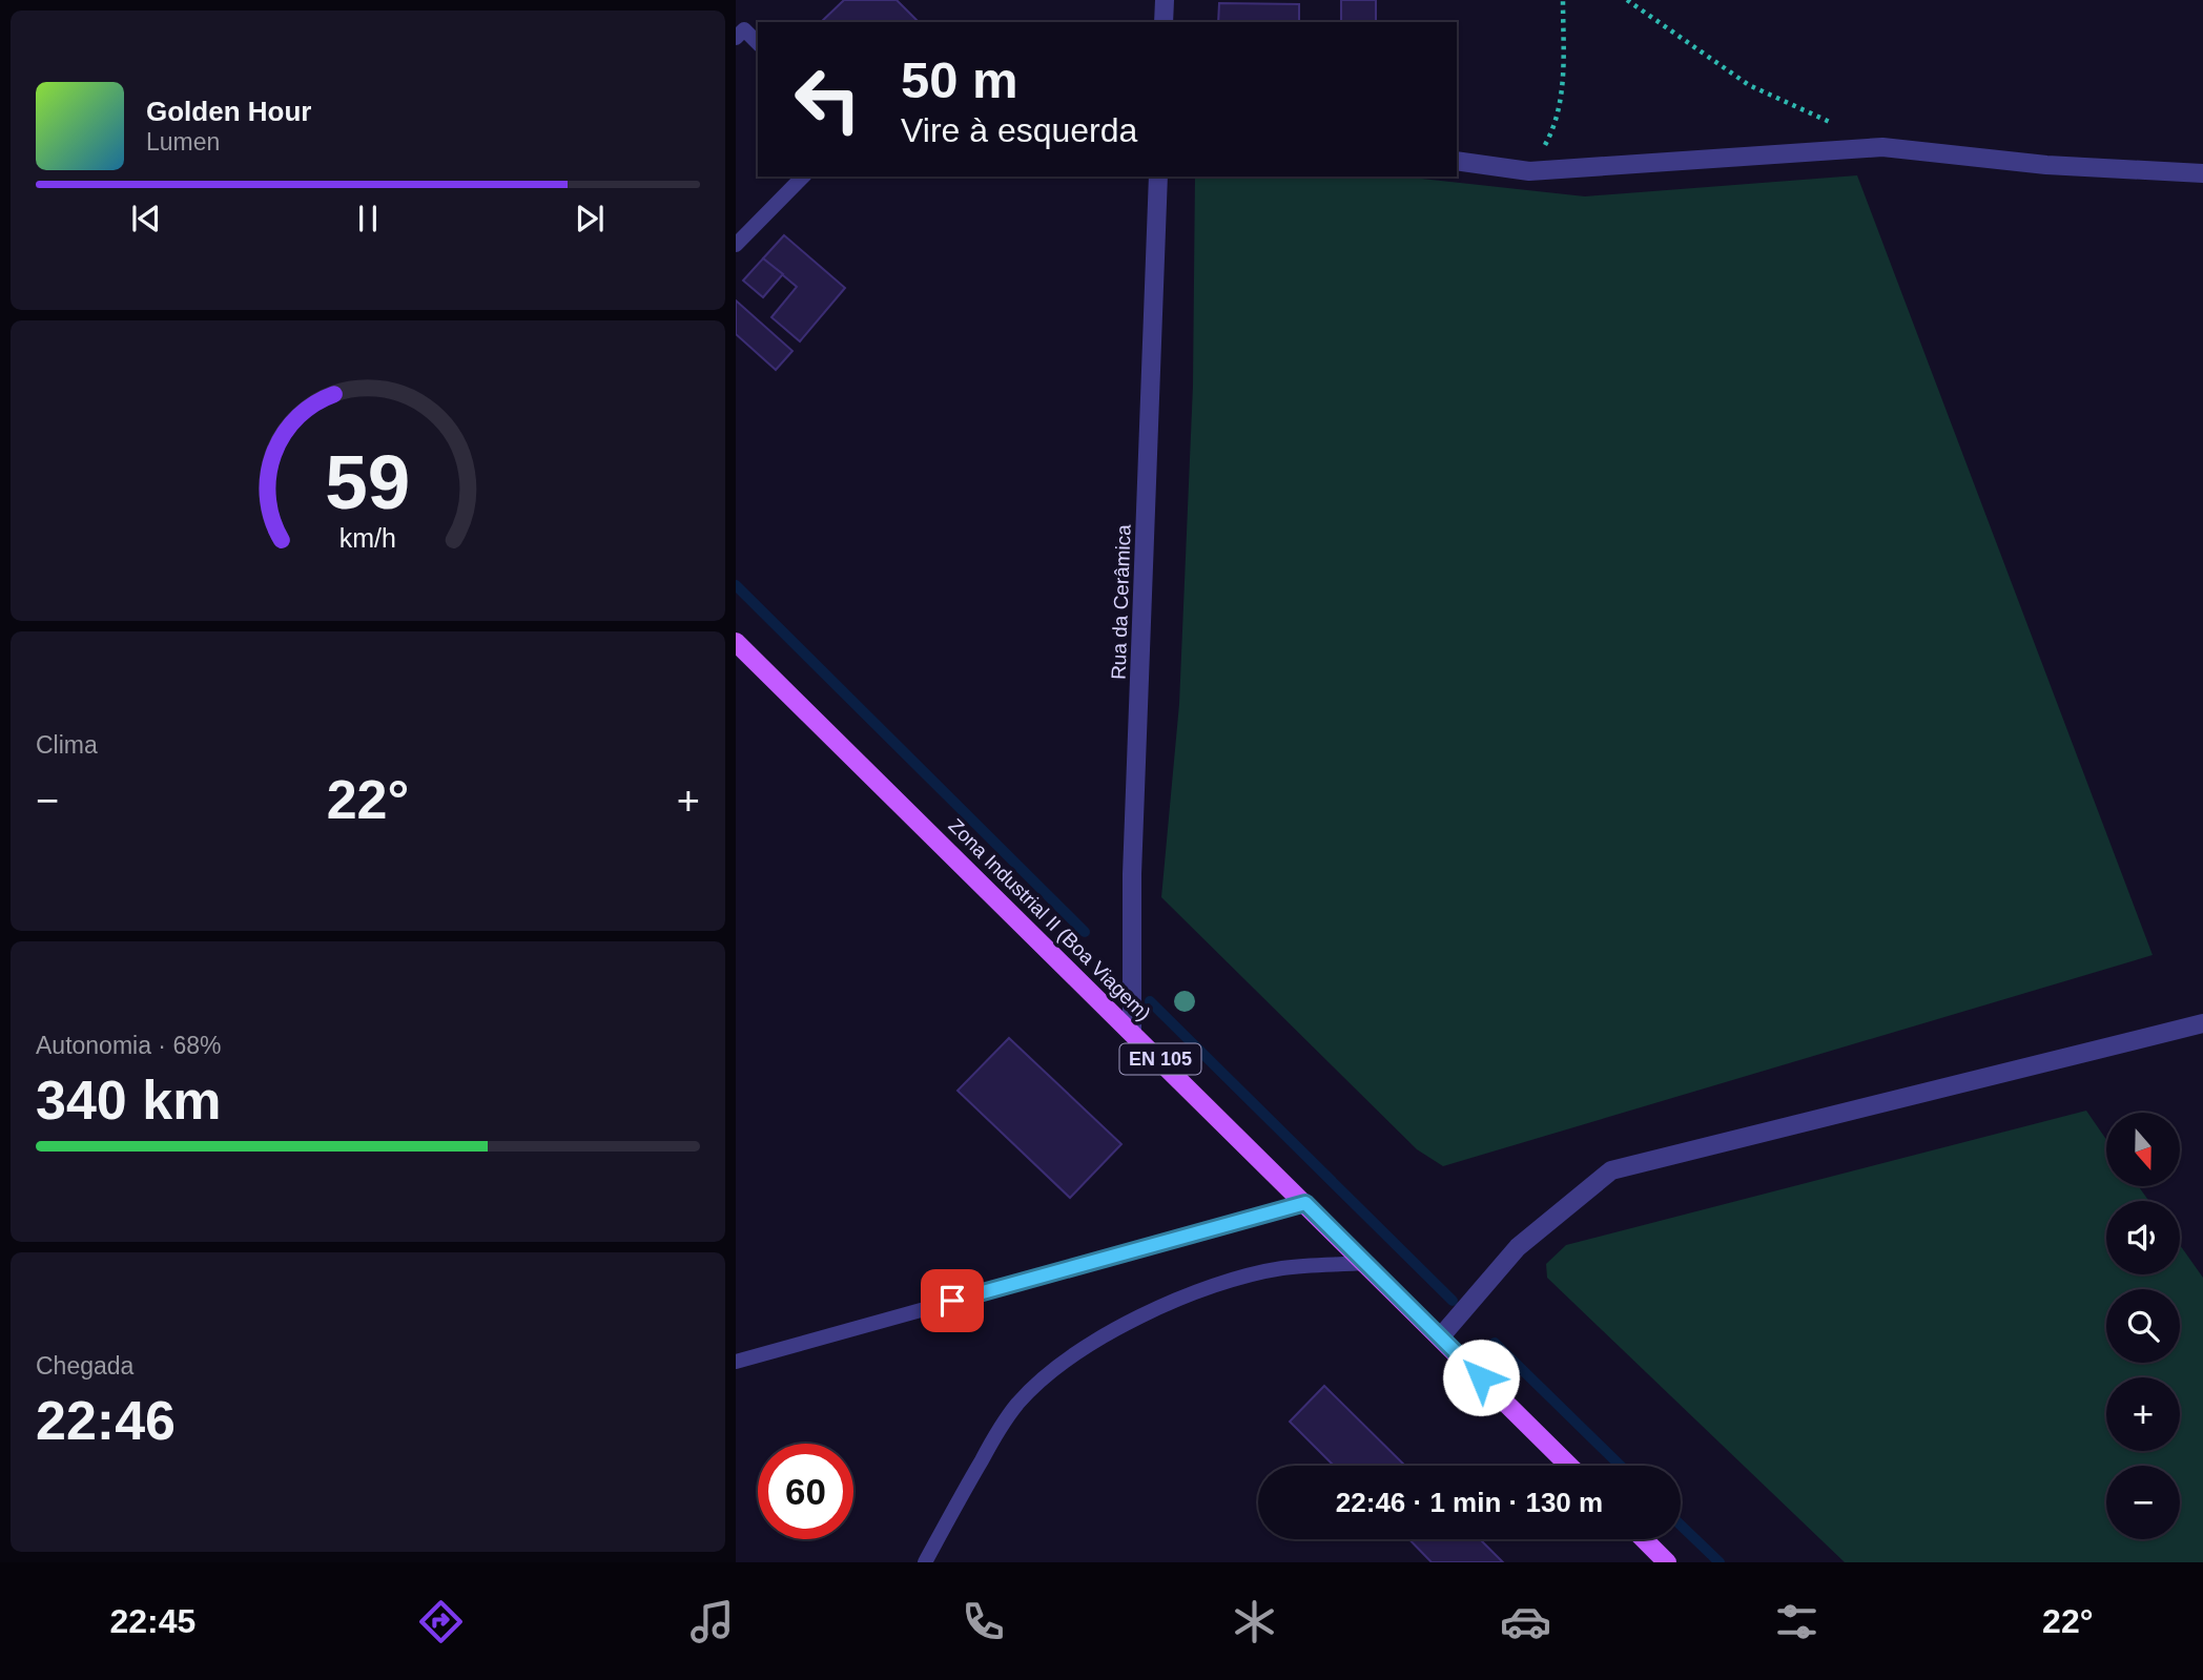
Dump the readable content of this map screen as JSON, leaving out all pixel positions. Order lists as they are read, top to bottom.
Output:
{
  "streets": {
    "main road": ["Zona Industrial II (Boa Viagem)", "EN 105"],
    "street": ["Rua da Cerâmica"]
  },
  "crossings": [
    ["Rua da Cerâmica", "Zona Industrial II (Boa Viagem)"]
  ],
  "north": "bottom",
  "page": {
    "turn": ["50 m", "Vire à esquerda"],
    "song": ["Golden Hour", "Lumen"],
    "tile": [
      "Clima",
      ["Autonomia · 68%", "340 km"],
      ["Chegada", "22:46"]
    ],
    "heat": ["−", "22°", "+"],
    "map_buttons": ["+", "−"],
    "limit": "60",
    "trip": "22:46 · 1 min · 130 m",
    "tabs": ["22:45", "22°"],
    "gauge": ["59", "km/h"]
  }
}
